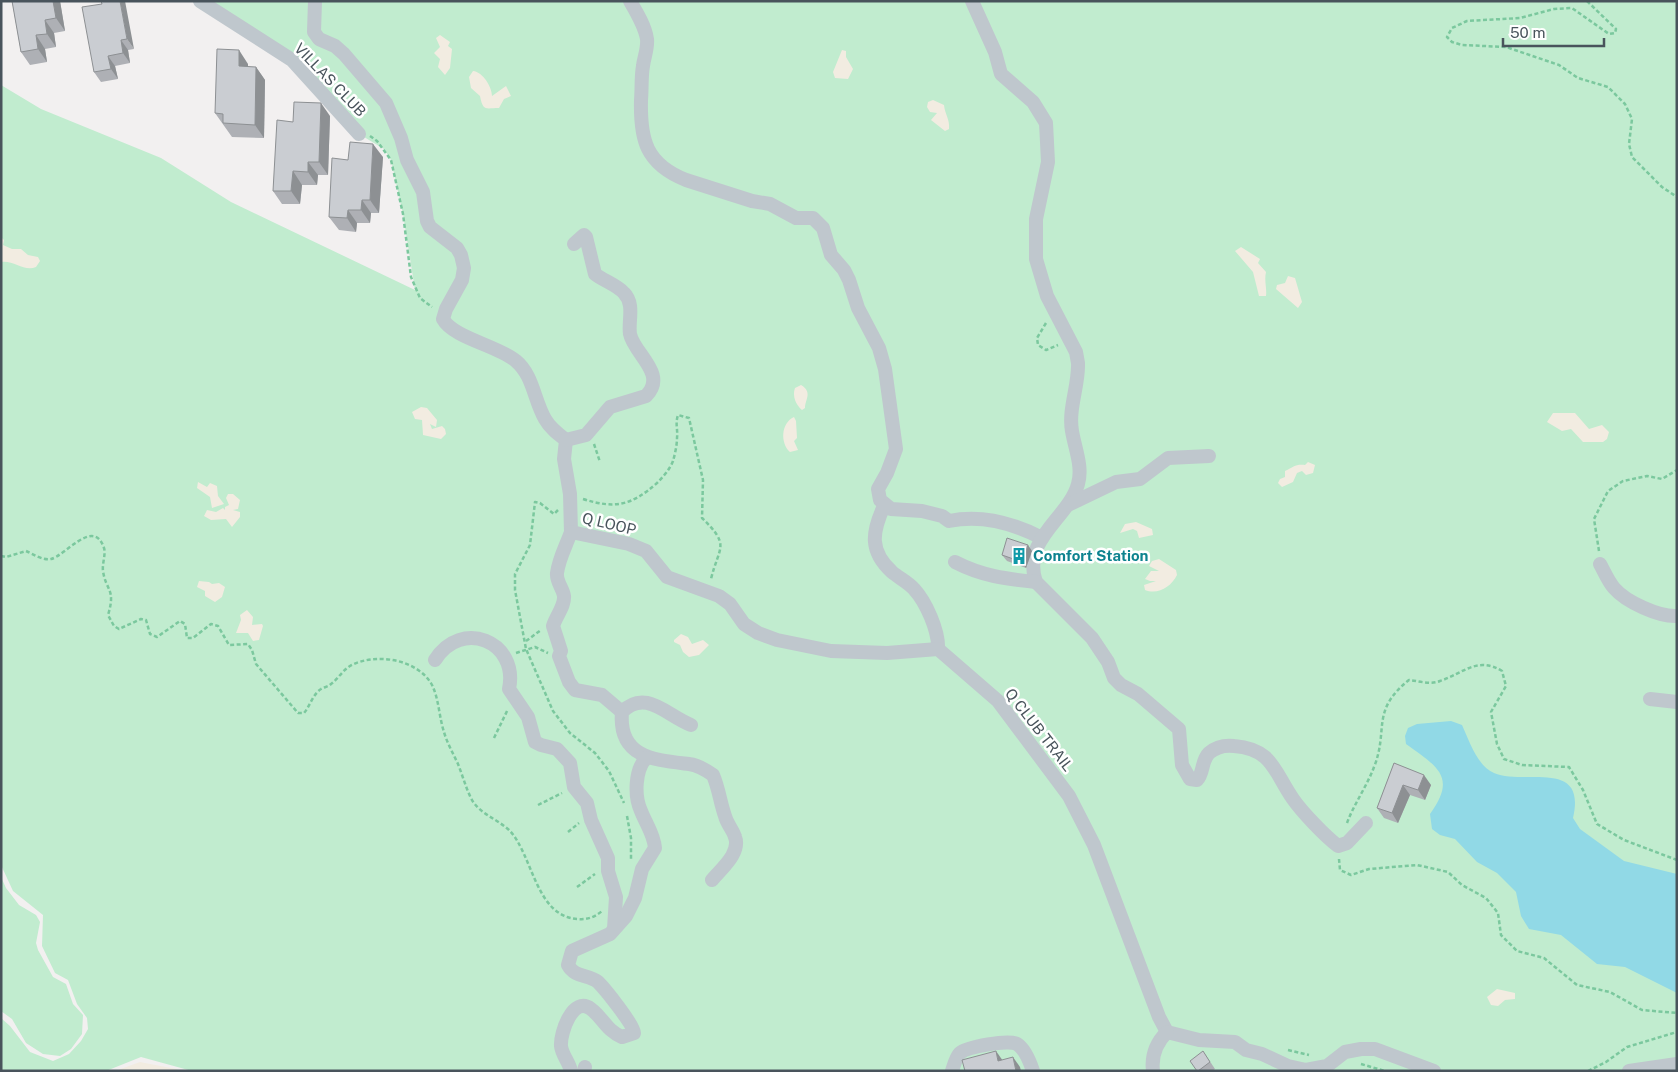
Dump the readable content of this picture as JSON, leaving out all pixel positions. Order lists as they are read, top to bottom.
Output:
{
  "streets": {
    "street": ["VILLAS CLUB", "Q LOOP", "Q CLUB TRAIL"]
  },
  "crossings": [
    ["Q LOOP", "Q CLUB TRAIL"]
  ],
  "places": {
    "building": ["Comfort Station"]
  },
  "scale_bar": "50 m"
}
